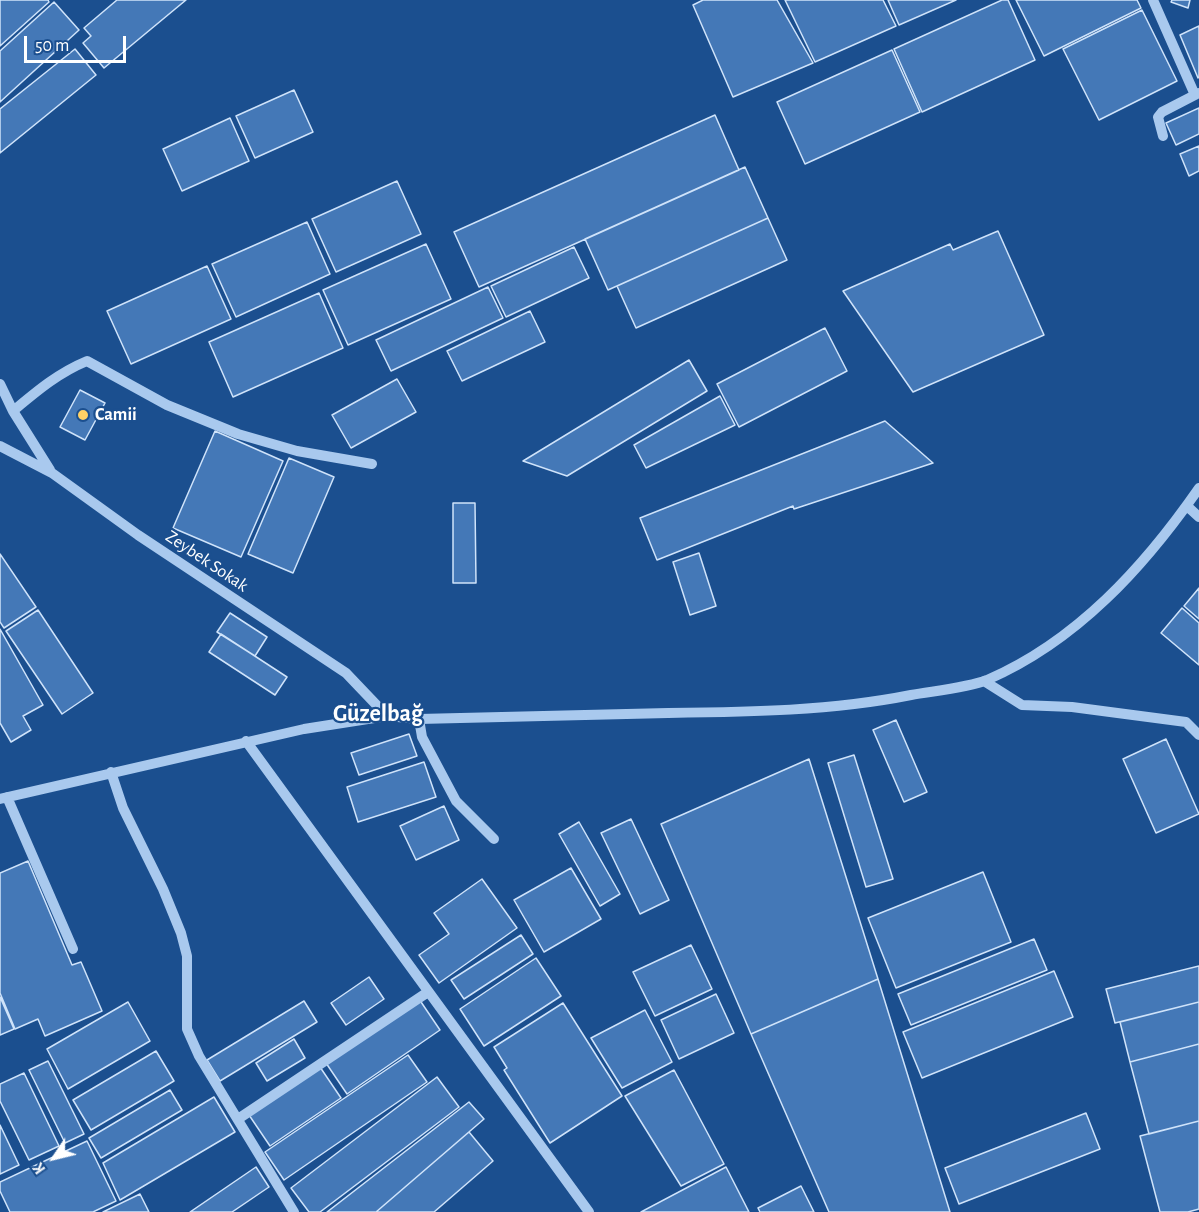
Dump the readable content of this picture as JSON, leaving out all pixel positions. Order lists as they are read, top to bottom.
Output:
{
  "streets": {
    "street": ["Zeybek Sokak"]
  },
  "districts": ["Güzelbağ"],
  "places": ["Camii"],
  "scale_bar": "50 m",
  "north": "bottom left"
}
